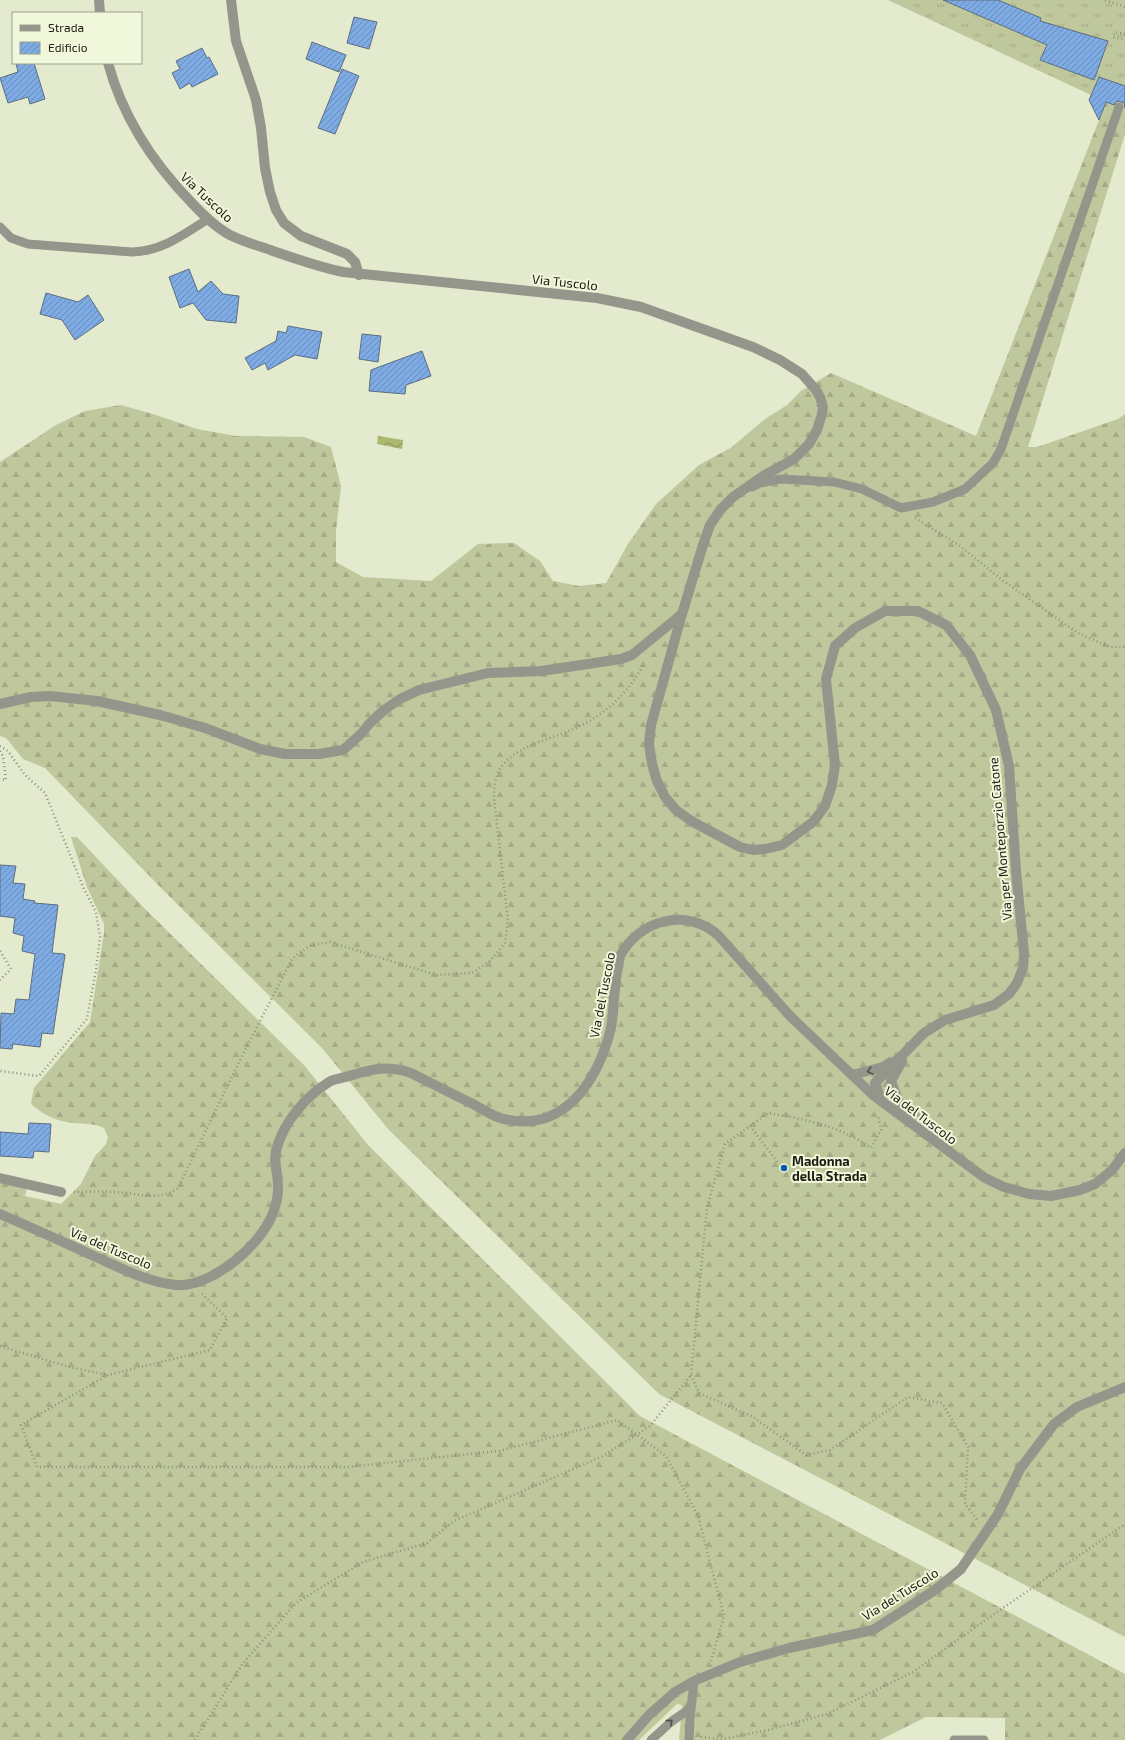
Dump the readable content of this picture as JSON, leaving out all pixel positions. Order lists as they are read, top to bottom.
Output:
{
  "streets": {
    "street": ["Via Tuscolo", "Via per Monteporzio Catone", "Via del Tuscolo"]
  },
  "crossings": [
    ["Via Tuscolo", "Via per Monteporzio Catone"]
  ],
  "places": ["Madonna della Strada"],
  "legend": ["Strada", "Edificio"]
}
